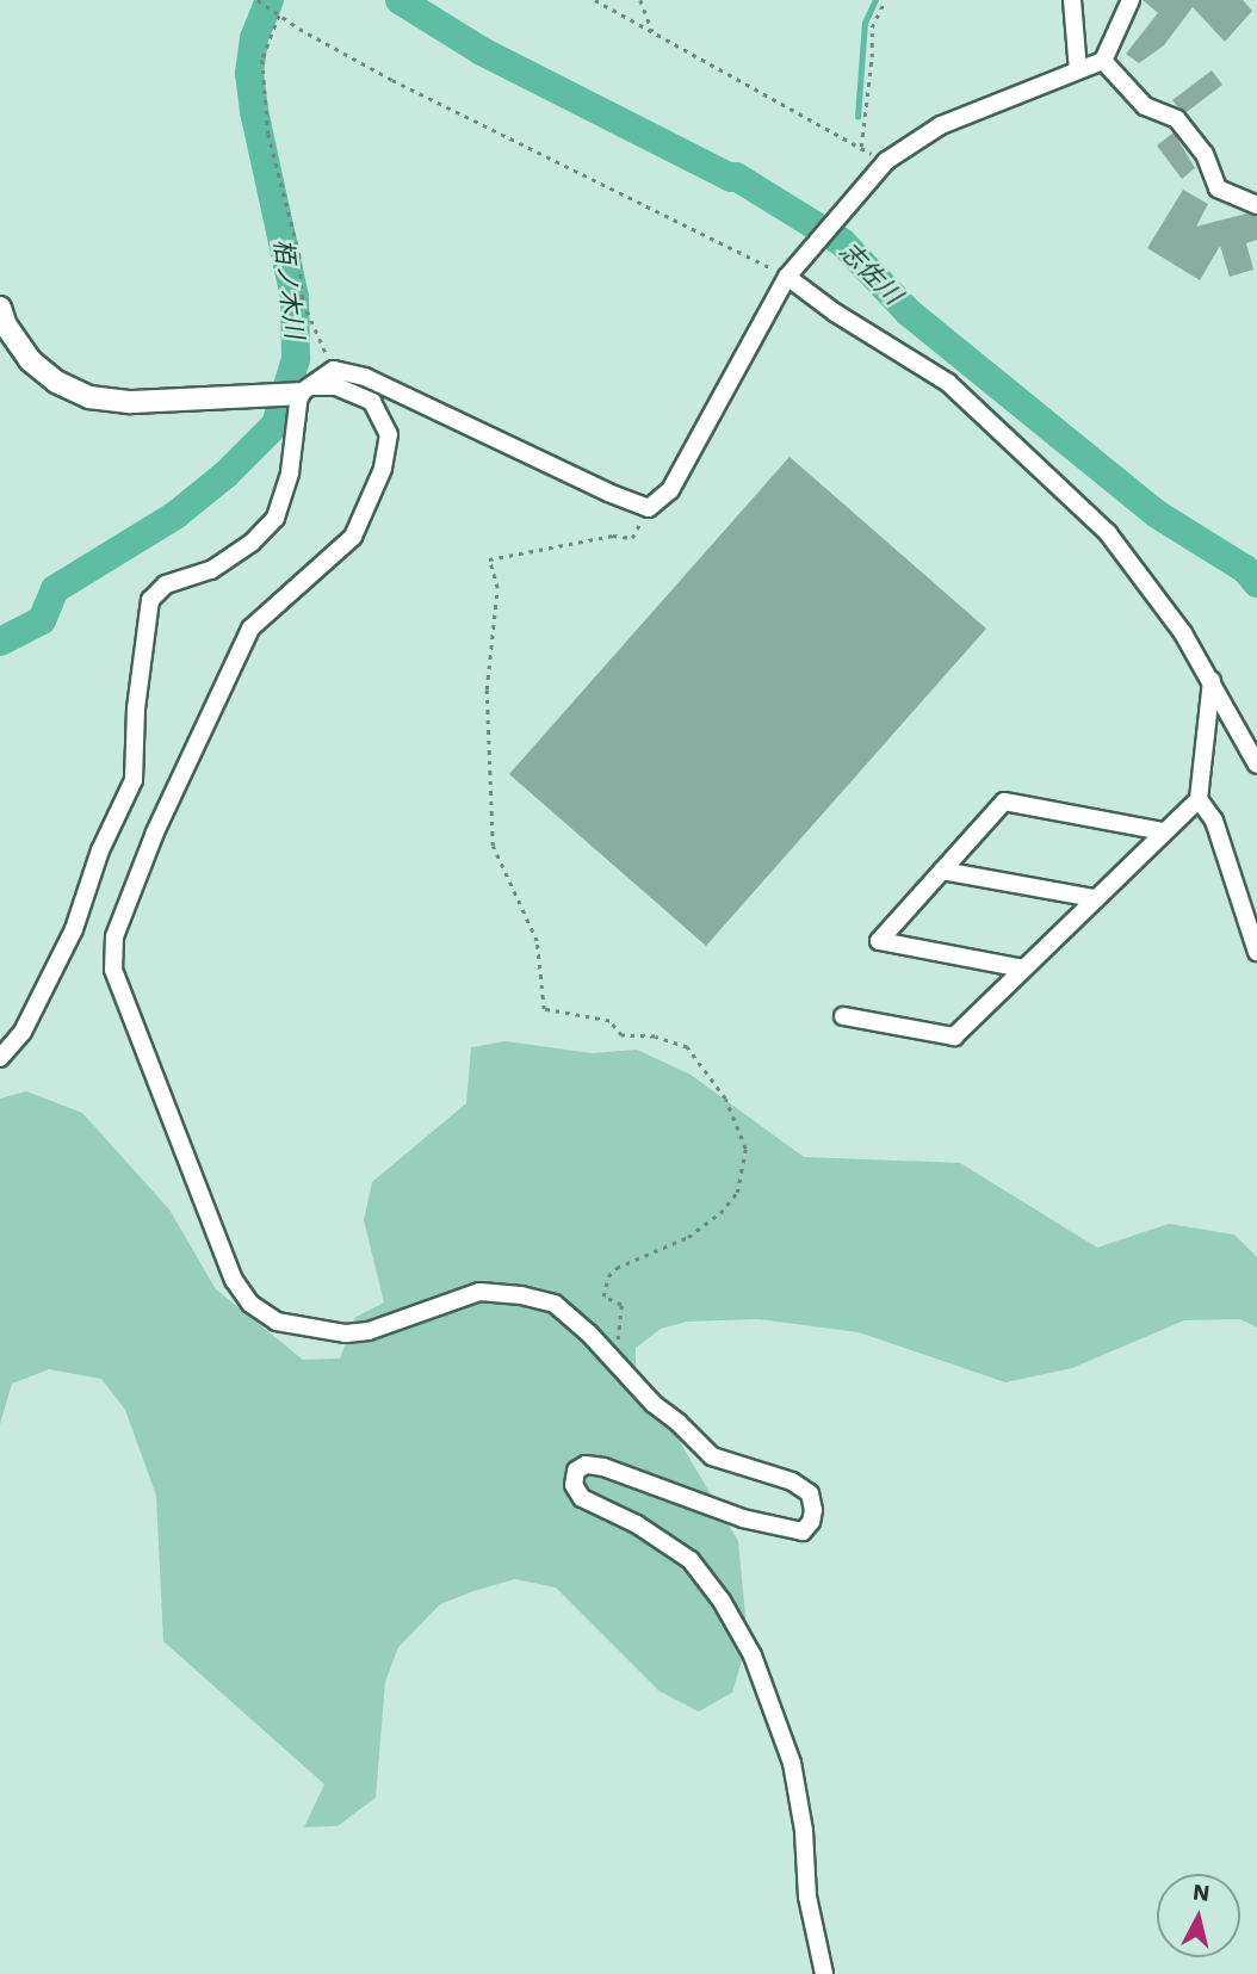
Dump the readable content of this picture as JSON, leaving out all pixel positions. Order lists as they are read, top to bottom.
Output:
{
  "water": ["志佐川", "栢ノ木川"],
  "north": "top"
}
